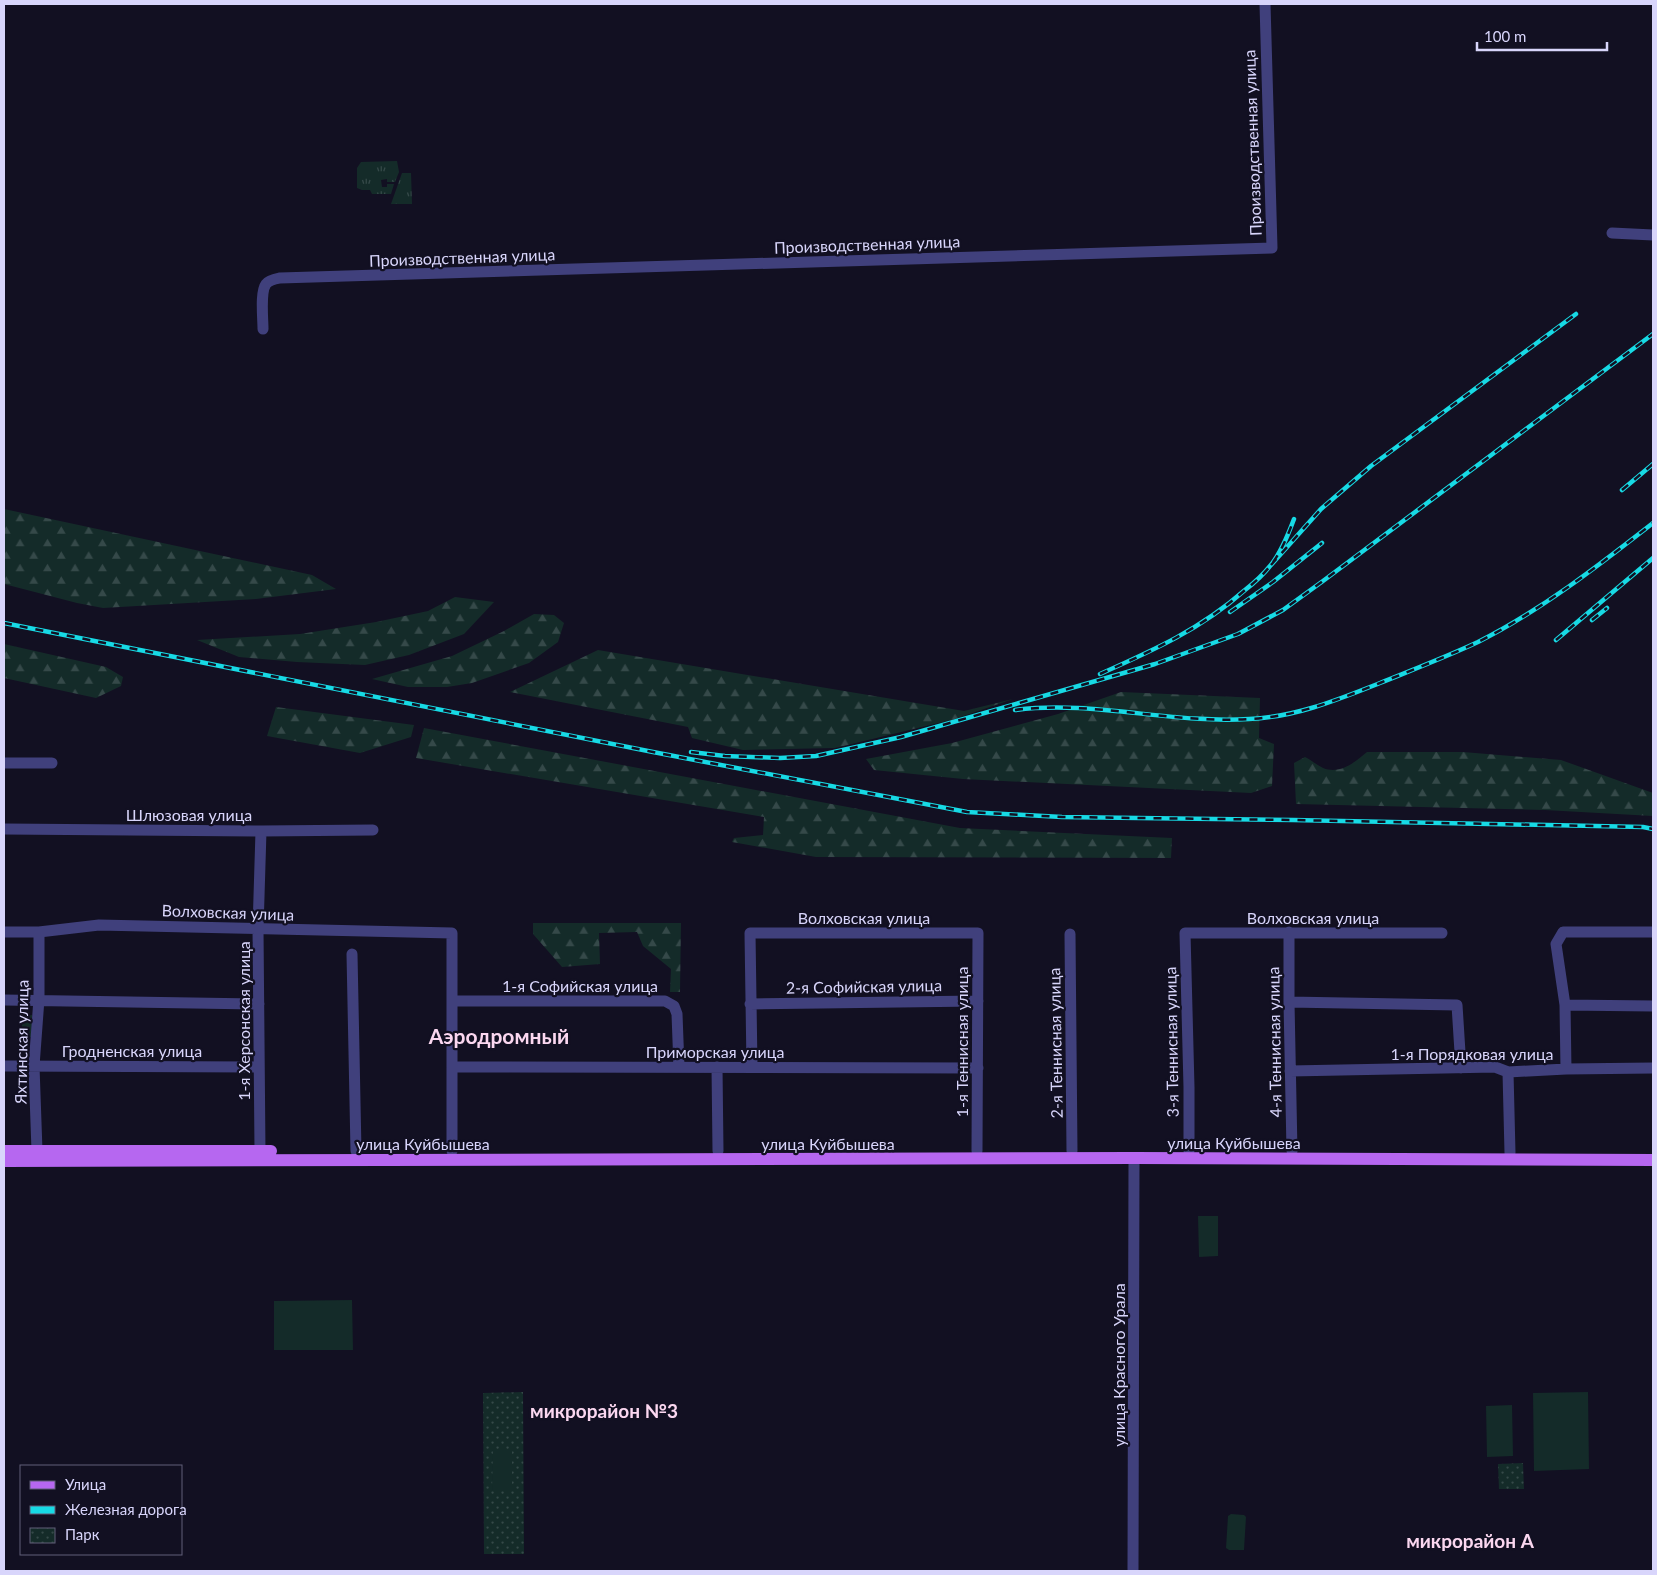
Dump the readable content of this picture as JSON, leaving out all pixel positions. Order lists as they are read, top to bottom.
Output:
{
  "streets": {
    "main road": ["улица Куйбышева"],
    "street": [
      "Производственная улица",
      "Шлюзовая улица",
      "Волховская улица",
      "1-я Софийская улица",
      "2-я Софийская улица",
      "1-я Херсонская улица",
      "Яхтинская улица",
      "1-я Теннисная улица",
      "3-я Теннисная улица",
      "4-я Теннисная улица",
      "2-я Теннисная улица",
      "Гродненская улица",
      "Приморская улица",
      "1-я Порядковая улица",
      "улица Красного Урала"
    ]
  },
  "crossings": [
    ["Шлюзовая улица", "1-я Херсонская улица"],
    ["Волховская улица", "1-я Софийская улица"],
    ["Волховская улица", "2-я Софийская улица"],
    ["Волховская улица", "1-я Херсонская улица"],
    ["Волховская улица", "Яхтинская улица"],
    ["Волховская улица", "1-я Теннисная улица"],
    ["Волховская улица", "3-я Теннисная улица"],
    ["Волховская улица", "4-я Теннисная улица"],
    ["1-я Софийская улица", "Приморская улица"],
    ["2-я Софийская улица", "1-я Теннисная улица"],
    ["1-я Херсонская улица", "Гродненская улица"],
    ["1-я Херсонская улица", "улица Куйбышева"],
    ["Яхтинская улица", "Гродненская улица"],
    ["Яхтинская улица", "улица Куйбышева"],
    ["1-я Теннисная улица", "Приморская улица"],
    ["1-я Теннисная улица", "улица Куйбышева"],
    ["3-я Теннисная улица", "улица Куйбышева"],
    ["4-я Теннисная улица", "1-я Порядковая улица"],
    ["4-я Теннисная улица", "улица Куйбышева"],
    ["2-я Теннисная улица", "улица Куйбышева"],
    ["улица Куйбышева", "улица Красного Урала"]
  ],
  "districts": ["Аэродромный", "микрорайон №3", "микрорайон А"],
  "legend": ["Улица", "Железная дорога", "Парк"],
  "scale_bar": "100 m"
}
